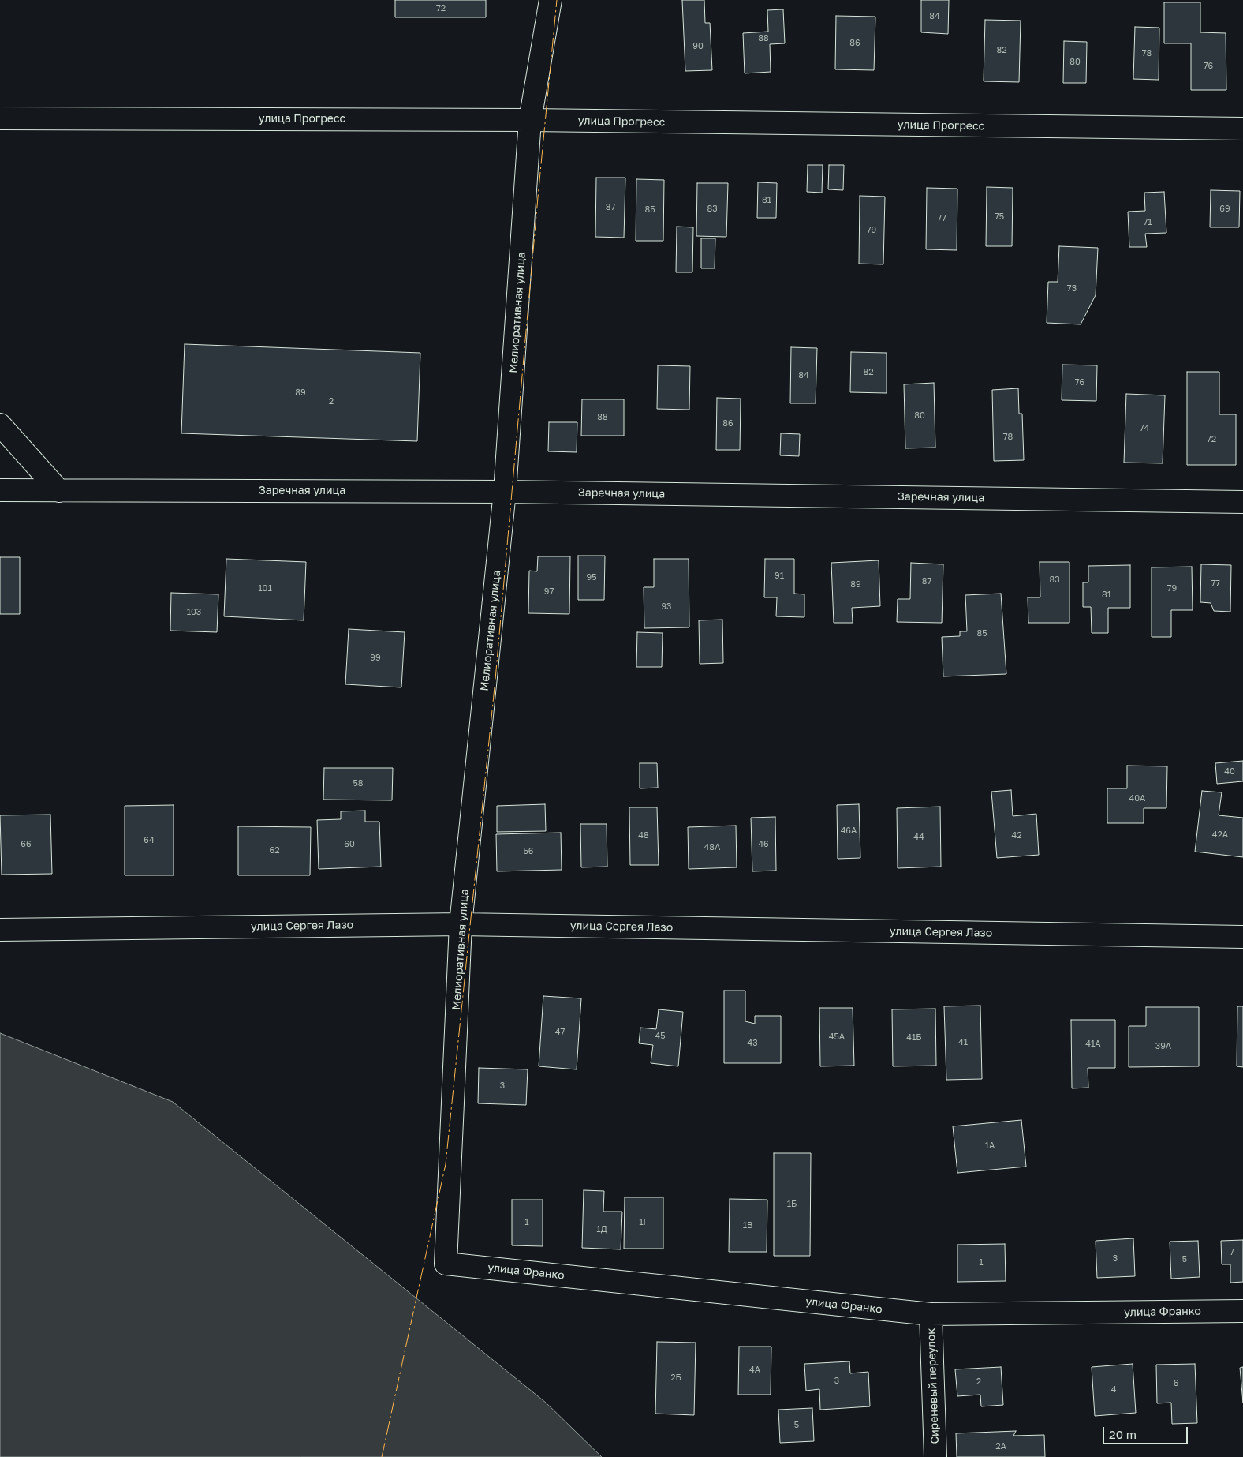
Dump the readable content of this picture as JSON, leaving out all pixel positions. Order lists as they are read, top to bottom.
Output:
{
  "streets": {
    "street": [
      "улица Прогресс",
      "Мелиоративная улица",
      "Заречная улица",
      "улица Сергея Лазо",
      "улица Франко",
      "Сиреневый переулок"
    ]
  },
  "crossings": [
    ["улица Прогресс", "Мелиоративная улица"],
    ["Мелиоративная улица", "Заречная улица"],
    ["Мелиоративная улица", "улица Сергея Лазо"],
    ["Мелиоративная улица", "улица Франко"],
    ["улица Франко", "Сиреневый переулок"]
  ],
  "house_numbers": [
    "72",
    "84",
    "88",
    "86",
    "90",
    "82",
    "78",
    "80",
    "76",
    "81",
    "87",
    "83",
    "69",
    "85",
    "75",
    "77",
    "71",
    "79",
    "73",
    "82",
    "84",
    "76",
    "89",
    "2",
    "80",
    "88",
    "86",
    "74",
    "78",
    "72",
    "91",
    "95",
    "83",
    "87",
    "77",
    "89",
    "101",
    "79",
    "97",
    "81",
    "93",
    "103",
    "85",
    "99",
    "40",
    "58",
    "40А",
    "46А",
    "42А",
    "48",
    "42",
    "44",
    "64",
    "66",
    "60",
    "46",
    "48А",
    "62",
    "56",
    "47",
    "45",
    "45А",
    "41Б",
    "41",
    "43",
    "41А",
    "39А",
    "3",
    "1А",
    "1Б",
    "1",
    "1Г",
    "1В",
    "1Д",
    "7",
    "3",
    "5",
    "1",
    "4А",
    "2Б",
    "3",
    "2",
    "6",
    "4",
    "5",
    "2А"
  ],
  "scale_bar": "20 m"
}
